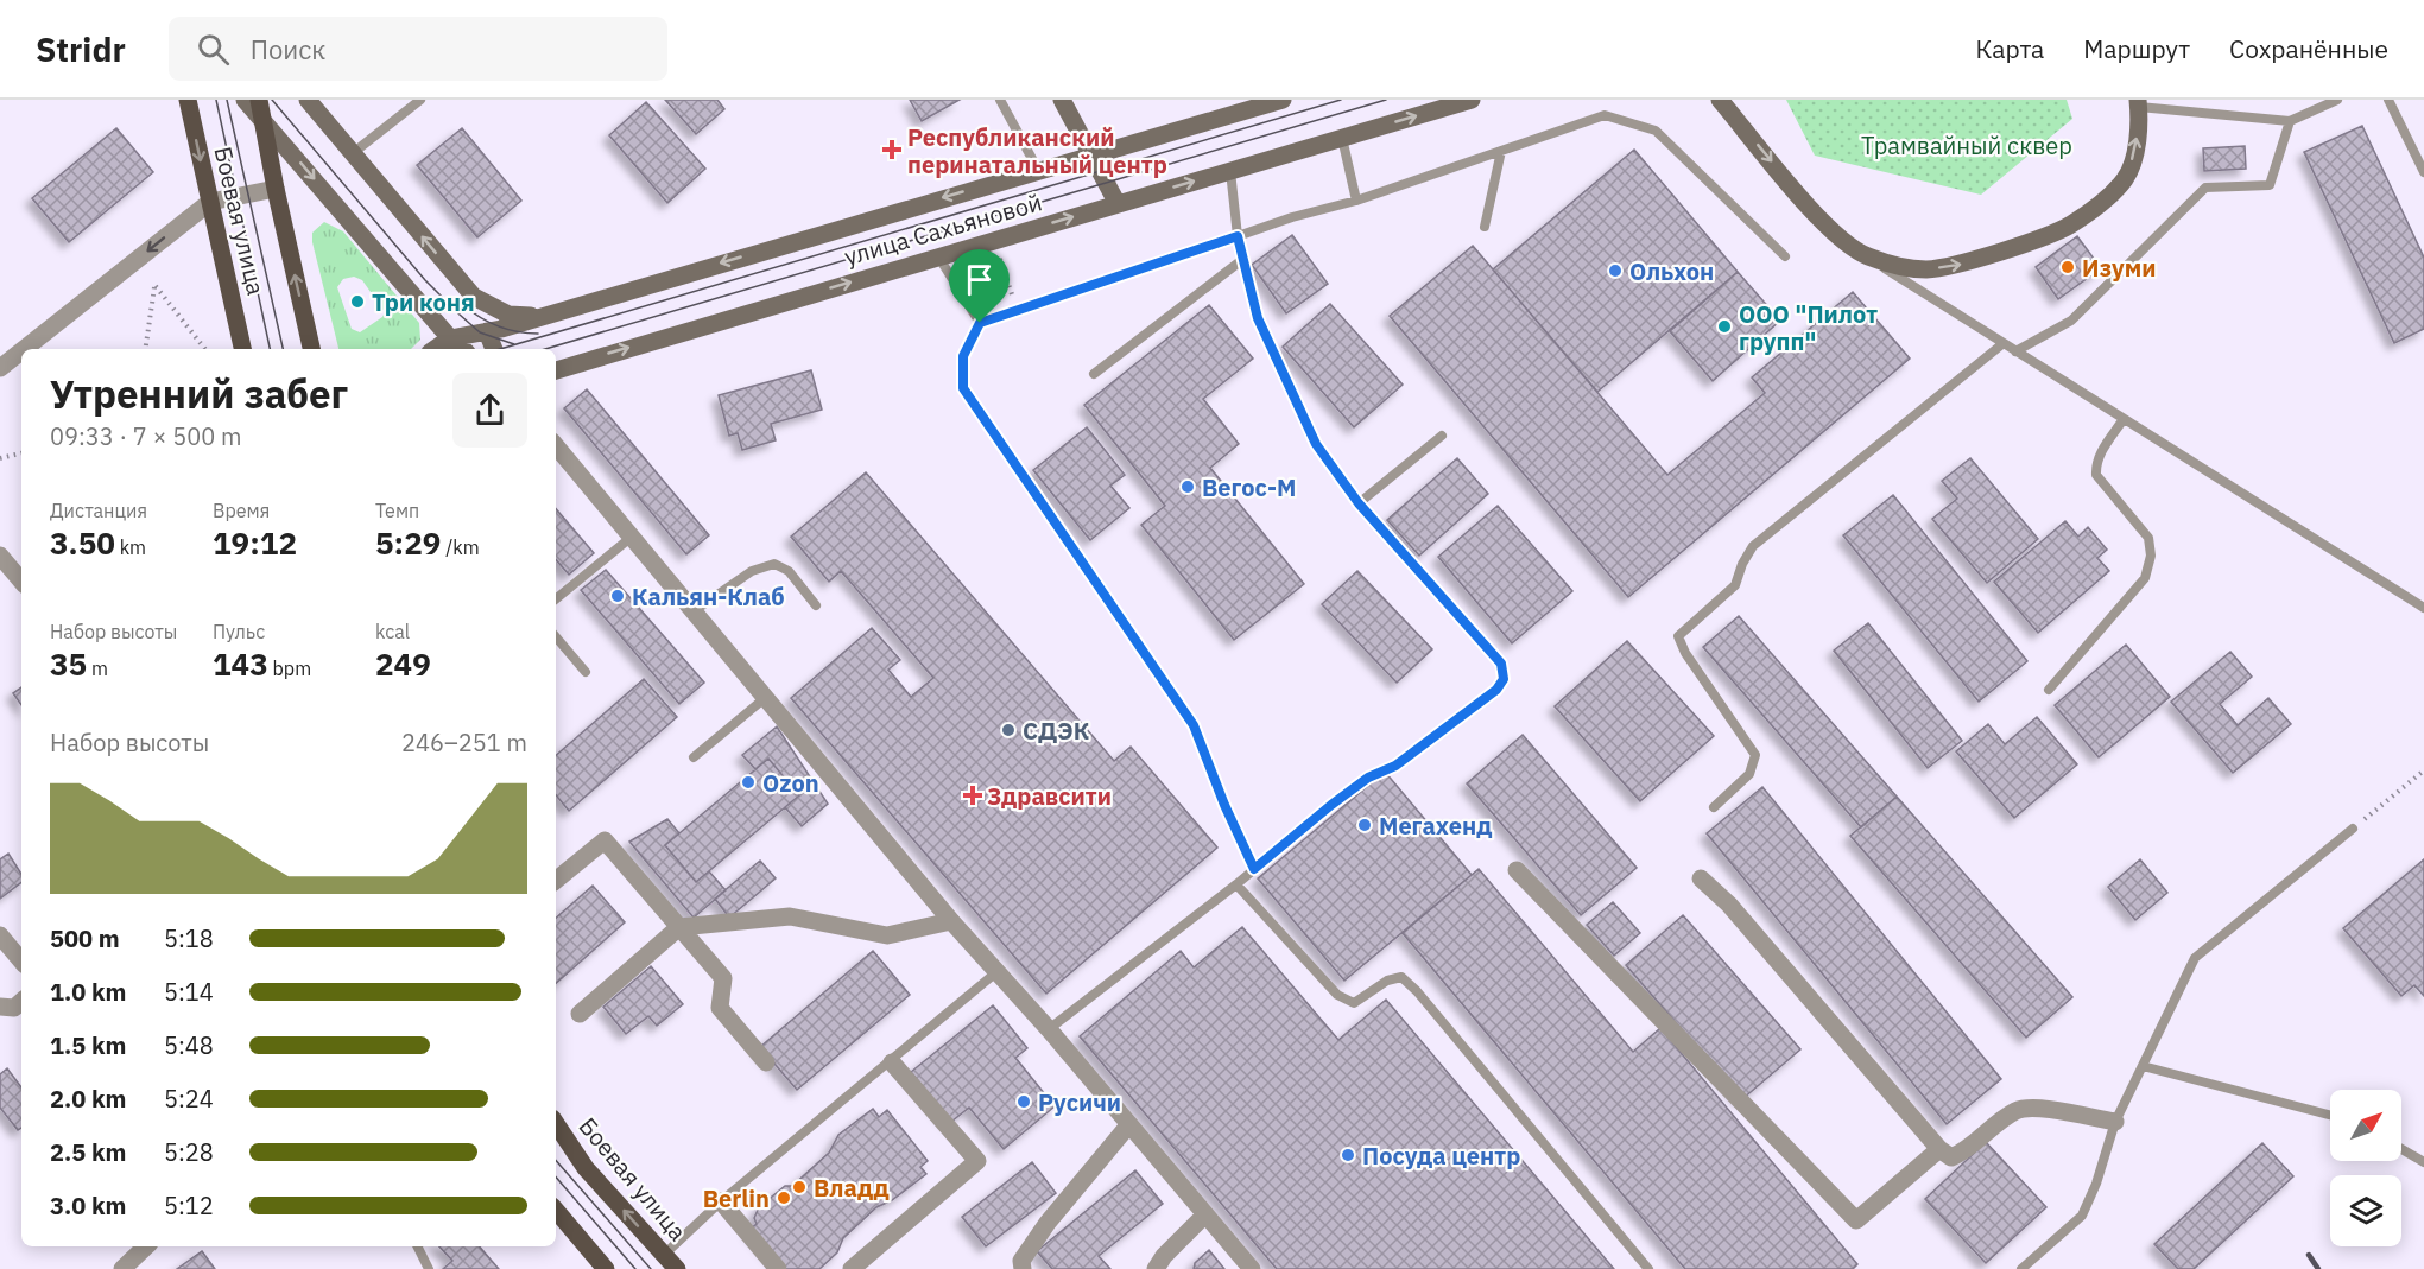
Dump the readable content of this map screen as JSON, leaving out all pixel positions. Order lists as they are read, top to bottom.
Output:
{
  "streets": {
    "main road": ["Боевая улица", "улица Сахьяновой"]
  },
  "parks": ["Трамвайный сквер"],
  "places": {
    "health": ["Республиканский перинатальный центр", "Здравсити"],
    "other": [
      "Изуми",
      "Ольхон",
      "Три коня",
      "ООО \"Пилот групп\"",
      "Вегос-М",
      "Кальян-Клаб",
      "СДЭК",
      "Ozon",
      "Мегахенд",
      "Русичи",
      "Посуда центр",
      "Владд",
      "Berlin"
    ]
  },
  "north": "top right",
  "page": {
    "header": "Stridr",
    "search": "Поиск",
    "nav": ["Карта", "Маршрут", "Сохранённые"],
    "heading": ["Утренний забег", "09:33 · 7 × 500 m"],
    "stats": [
      ["Дистанция", "3.50 km"],
      ["Время", "19:12"],
      ["Темп", "5:29 /km"],
      ["Набор высоты", "35 m"],
      ["Пульс", "143 bpm"],
      ["kcal", "249"]
    ],
    "chart": ["Набор высоты", "246–251 m"],
    "list": [
      {
        "name": "500 m",
        "note": "5:18"
      },
      {
        "name": "1.0 km",
        "note": "5:14"
      },
      {
        "name": "1.5 km",
        "note": "5:48"
      },
      {
        "name": "2.0 km",
        "note": "5:24"
      },
      {
        "name": "2.5 km",
        "note": "5:28"
      },
      {
        "name": "3.0 km",
        "note": "5:12"
      }
    ]
  }
}
